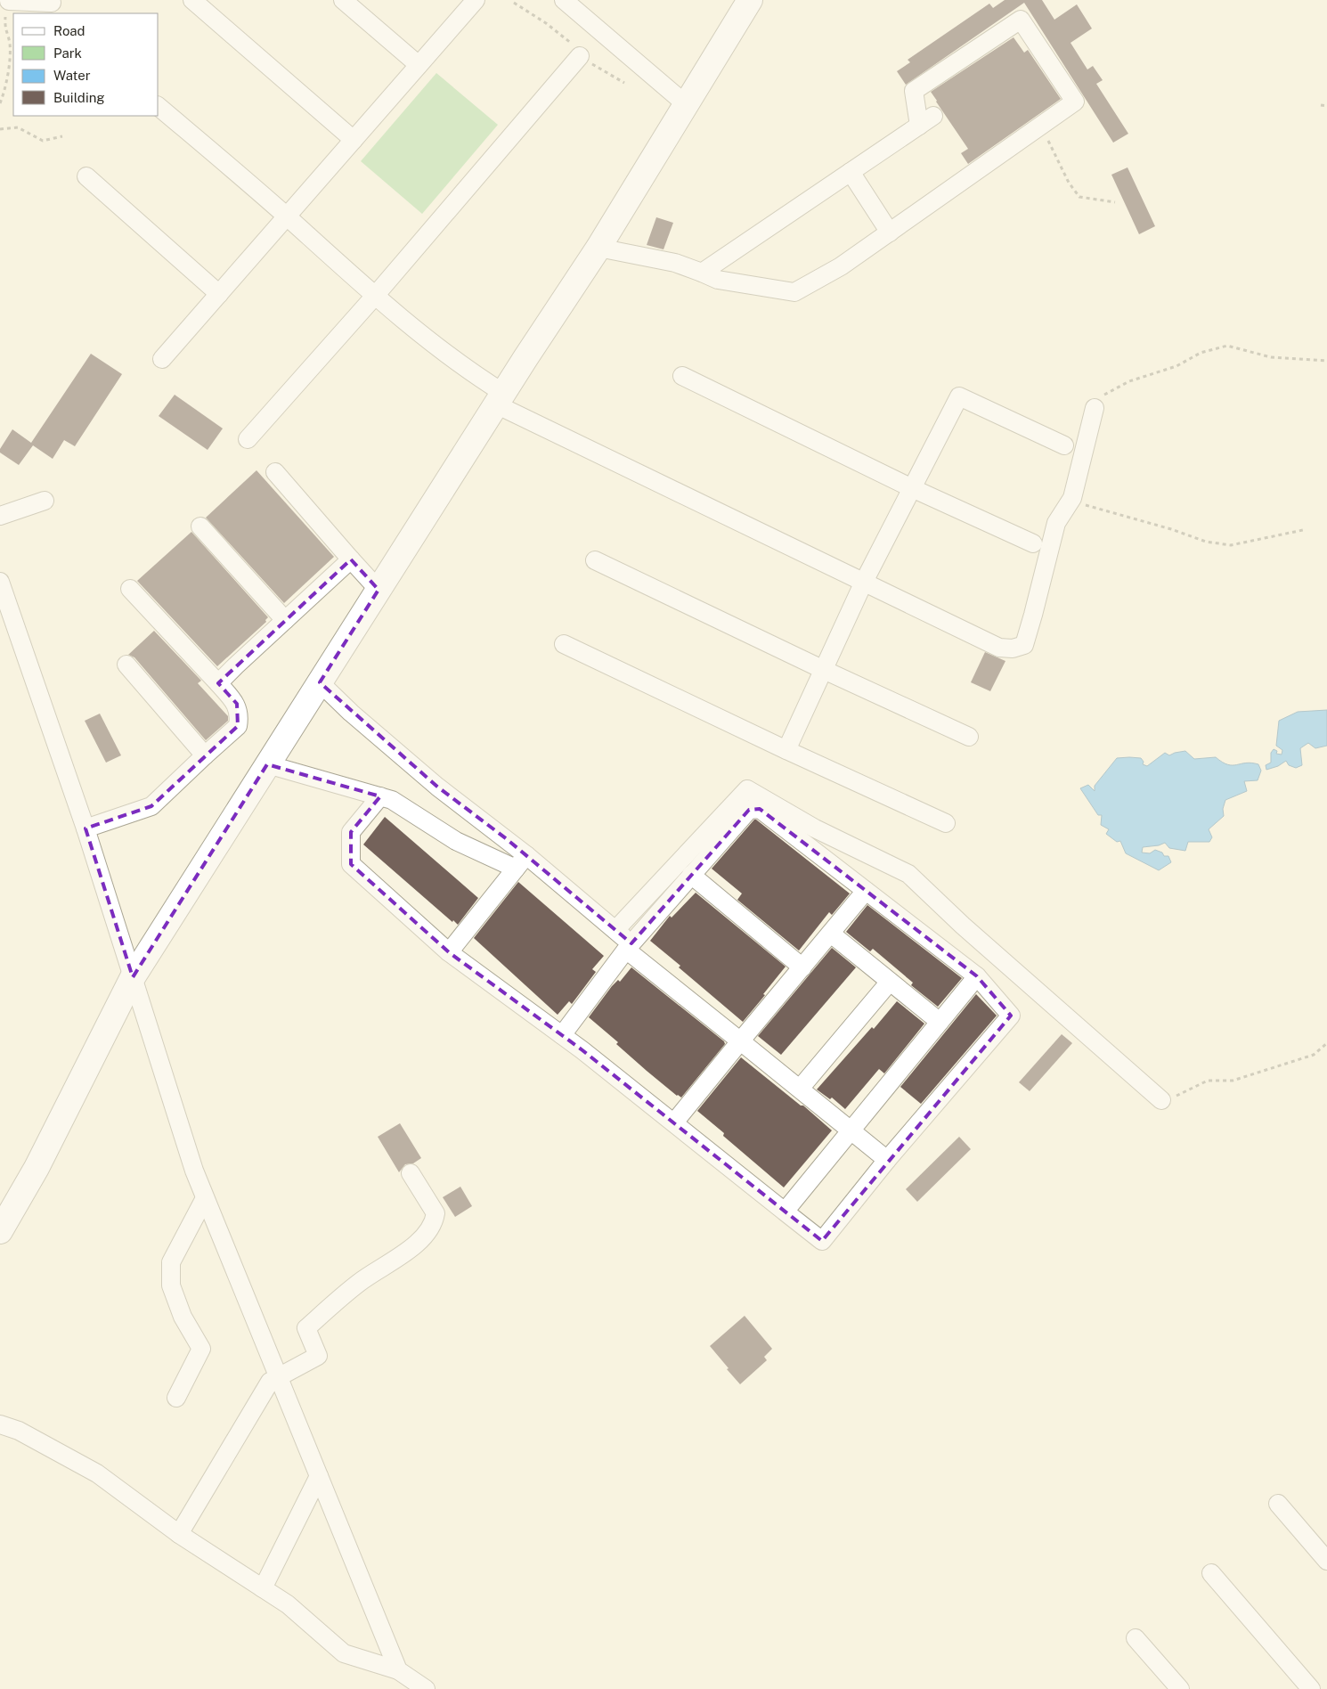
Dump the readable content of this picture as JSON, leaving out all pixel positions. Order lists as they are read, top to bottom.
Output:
{
  "legend": [
    "Road",
    "Park",
    "Water",
    "Building"
  ]
}
